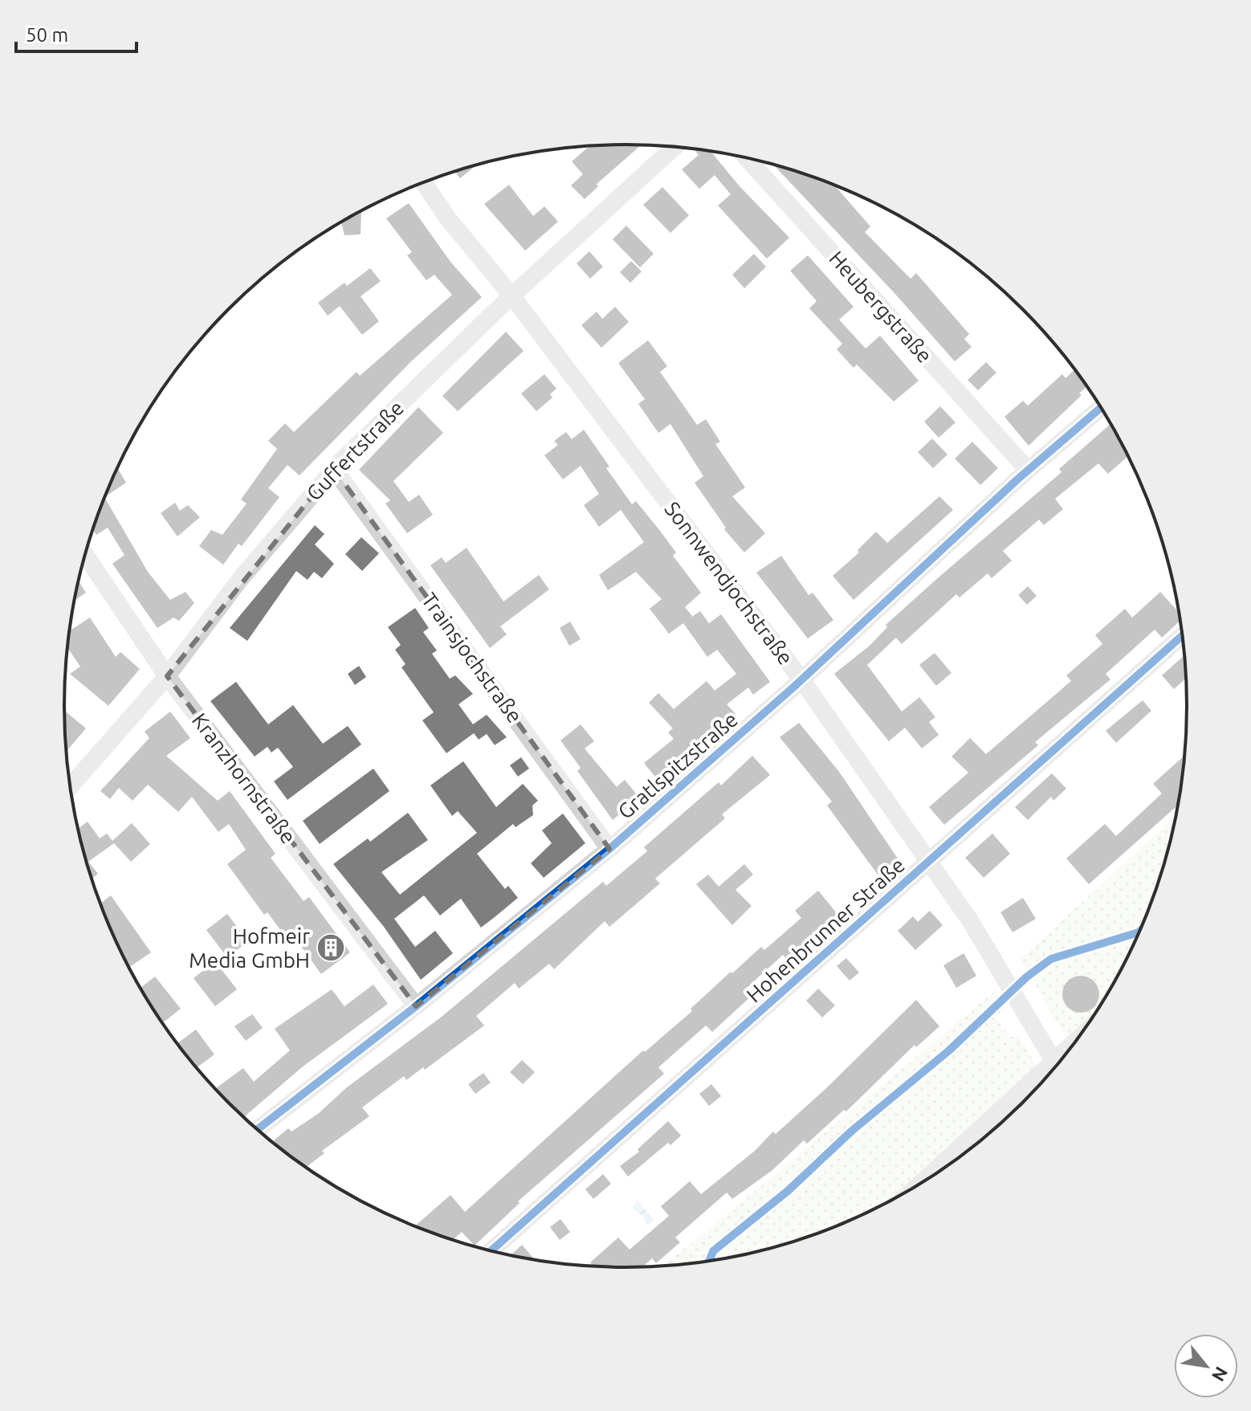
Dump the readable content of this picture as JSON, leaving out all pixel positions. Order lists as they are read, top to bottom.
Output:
{
  "streets": {
    "street": [
      "Heubergstraße",
      "Guffertstraße",
      "Sonnwendjochstraße",
      "Trainsjochstraße",
      "Gratlspitzstraße",
      "Kranzhornstraße",
      "Hohenbrunner Straße"
    ]
  },
  "crossings": [
    ["Heubergstraße", "Gratlspitzstraße"],
    ["Guffertstraße", "Sonnwendjochstraße"],
    ["Guffertstraße", "Trainsjochstraße"],
    ["Guffertstraße", "Kranzhornstraße"],
    ["Sonnwendjochstraße", "Gratlspitzstraße"],
    ["Sonnwendjochstraße", "Hohenbrunner Straße"],
    ["Trainsjochstraße", "Gratlspitzstraße"],
    ["Gratlspitzstraße", "Kranzhornstraße"]
  ],
  "places": {
    "building": ["Hofmeir Media GmbH"]
  },
  "scale_bar": "50 m",
  "north": "bottom right"
}
